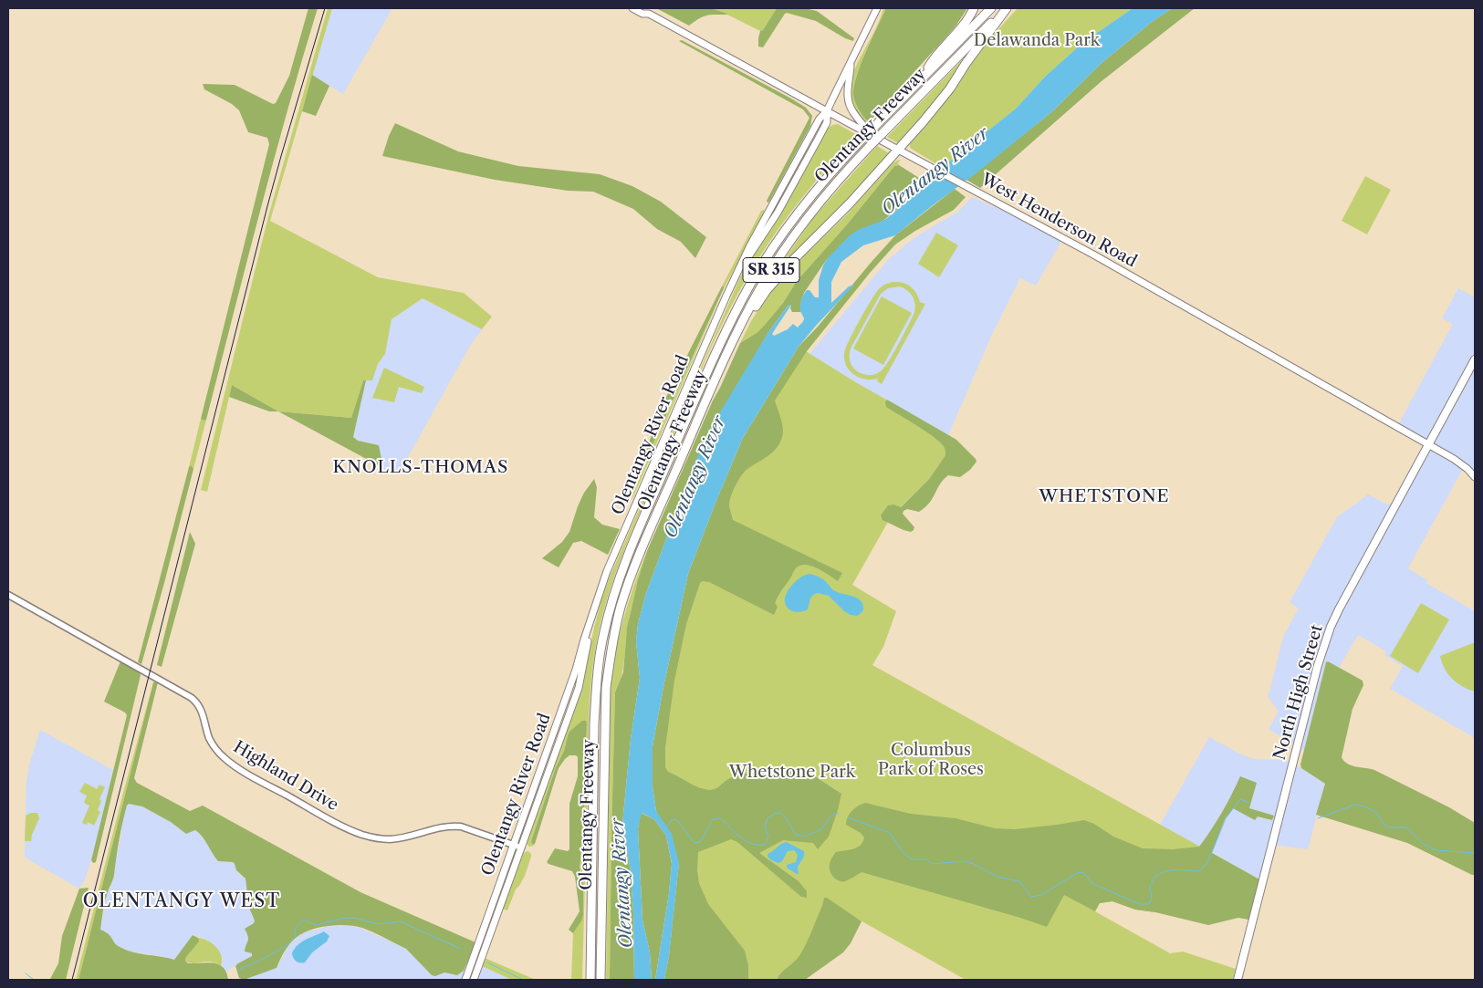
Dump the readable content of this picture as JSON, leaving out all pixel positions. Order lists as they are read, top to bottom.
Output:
{
  "streets": {
    "highway": ["Olentangy Freeway", "SR 315"],
    "main road": ["West Henderson Road", "Olentangy River Road", "North High Street"],
    "street": ["Highland Drive"]
  },
  "crossings": [
    ["Olentangy Freeway", "West Henderson Road"],
    ["West Henderson Road", "Olentangy River Road"],
    ["West Henderson Road", "North High Street"],
    ["Olentangy River Road", "Highland Drive"]
  ],
  "districts": ["KNOLLS-THOMAS", "WHETSTONE", "OLENTANGY WEST"],
  "water": ["Olentangy River"],
  "parks": ["Delawanda Park", "Columbus Park of Roses", "Whetstone Park"]
}
